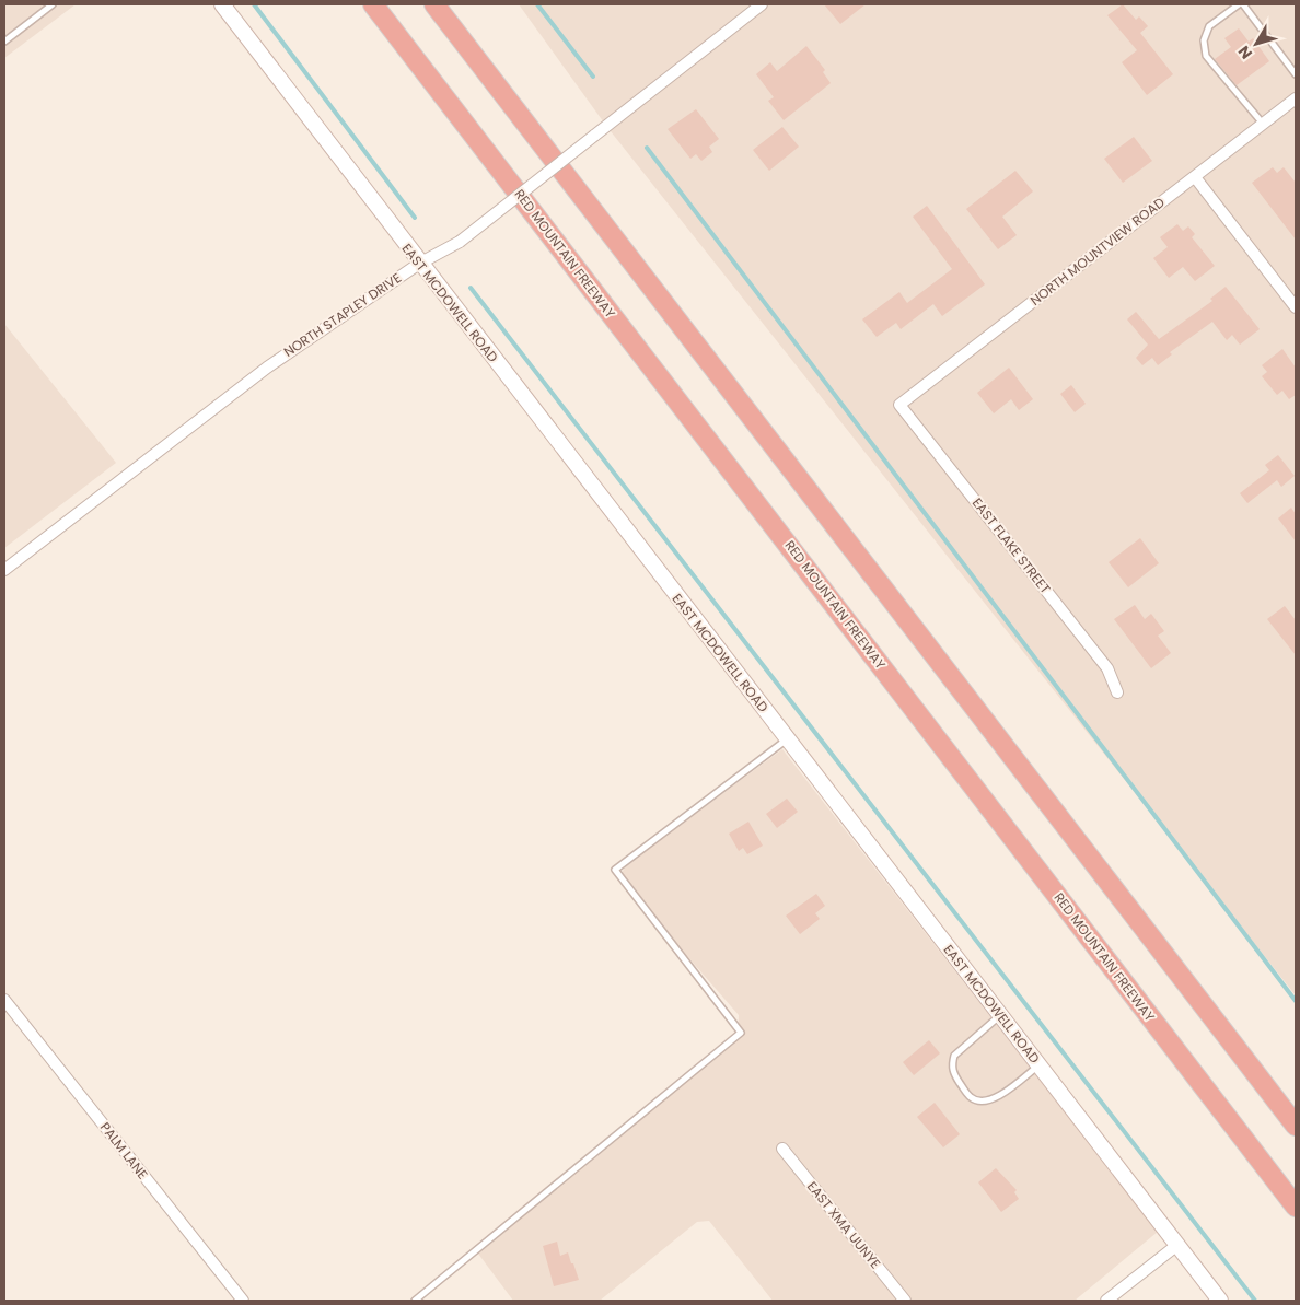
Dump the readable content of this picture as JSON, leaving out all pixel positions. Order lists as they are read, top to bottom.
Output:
{
  "streets": {
    "highway": ["RED MOUNTAIN FREEWAY"],
    "street": [
      "NORTH MOUNTVIEW ROAD",
      "EAST MCDOWELL ROAD",
      "NORTH STAPLEY DRIVE",
      "EAST FLAKE STREET",
      "PALM LANE",
      "EAST XMA UUNYE"
    ]
  },
  "crossings": [
    ["NORTH MOUNTVIEW ROAD", "EAST FLAKE STREET"],
    ["EAST MCDOWELL ROAD", "NORTH STAPLEY DRIVE"]
  ],
  "north": "bottom left"
}
